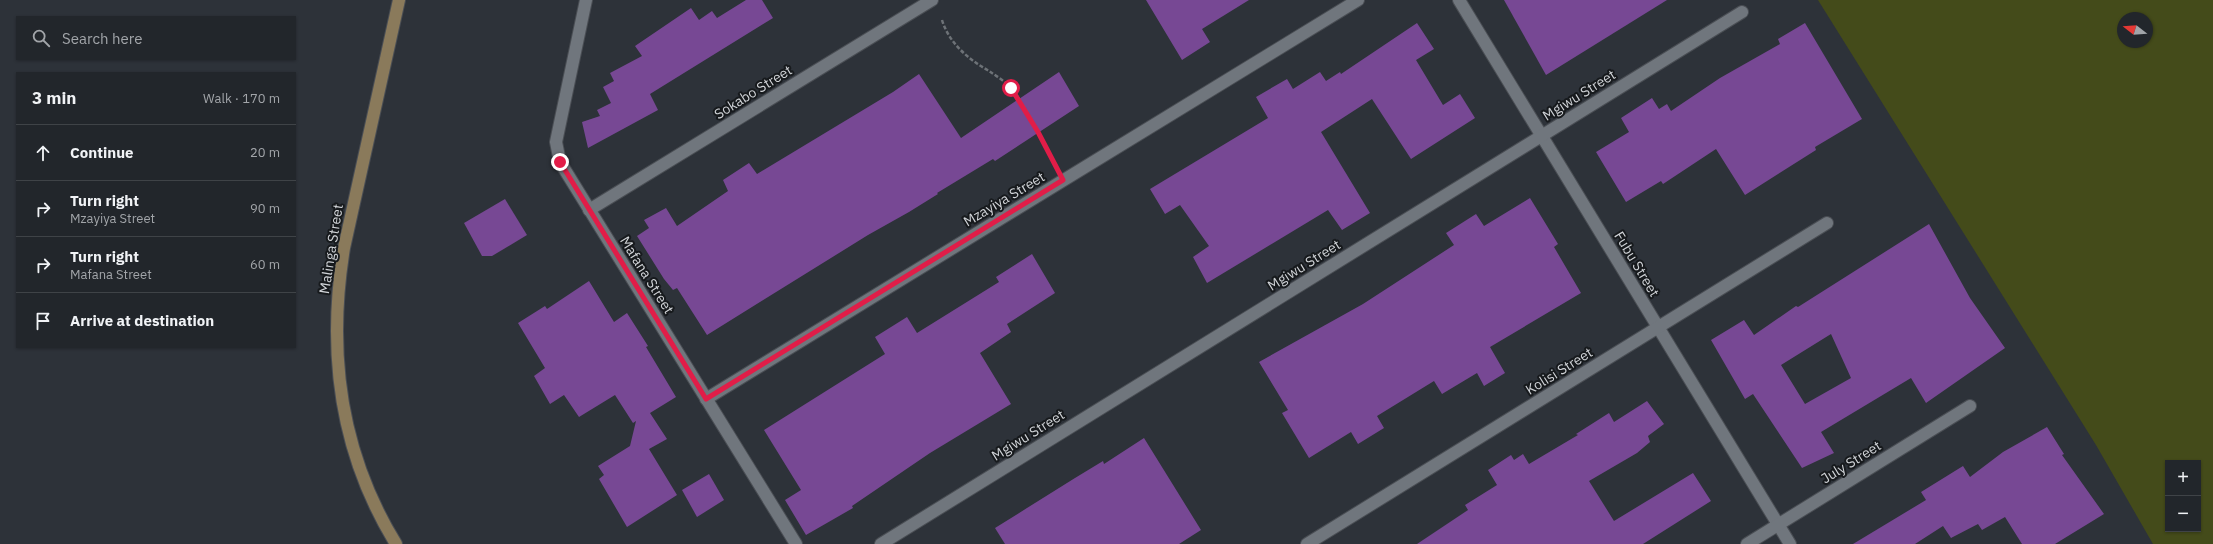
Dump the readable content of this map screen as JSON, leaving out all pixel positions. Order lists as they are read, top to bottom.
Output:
{
  "streets": {
    "street": [
      "Sokabo Street",
      "Mgiwu Street",
      "Mzayiya Street",
      "Malinga Street",
      "Fubu Street",
      "Mafana Street",
      "Kolisi Street",
      "July Street"
    ]
  },
  "crossings": [
    ["Sokabo Street", "Mafana Street"],
    ["Mgiwu Street", "Fubu Street"],
    ["Mzayiya Street", "Mafana Street"],
    ["Fubu Street", "Kolisi Street"],
    ["Fubu Street", "July Street"]
  ],
  "north": "left",
  "page": {
    "search": "Search here",
    "heading": ["3 min", "Walk · 170 m"],
    "list": [
      ["Continue", "20 m"],
      ["Turn right", "Mzayiya Street", "90 m"],
      ["Turn right", "Mafana Street", "60 m"],
      "Arrive at destination"
    ],
    "map_buttons": ["+", "−"]
  }
}
